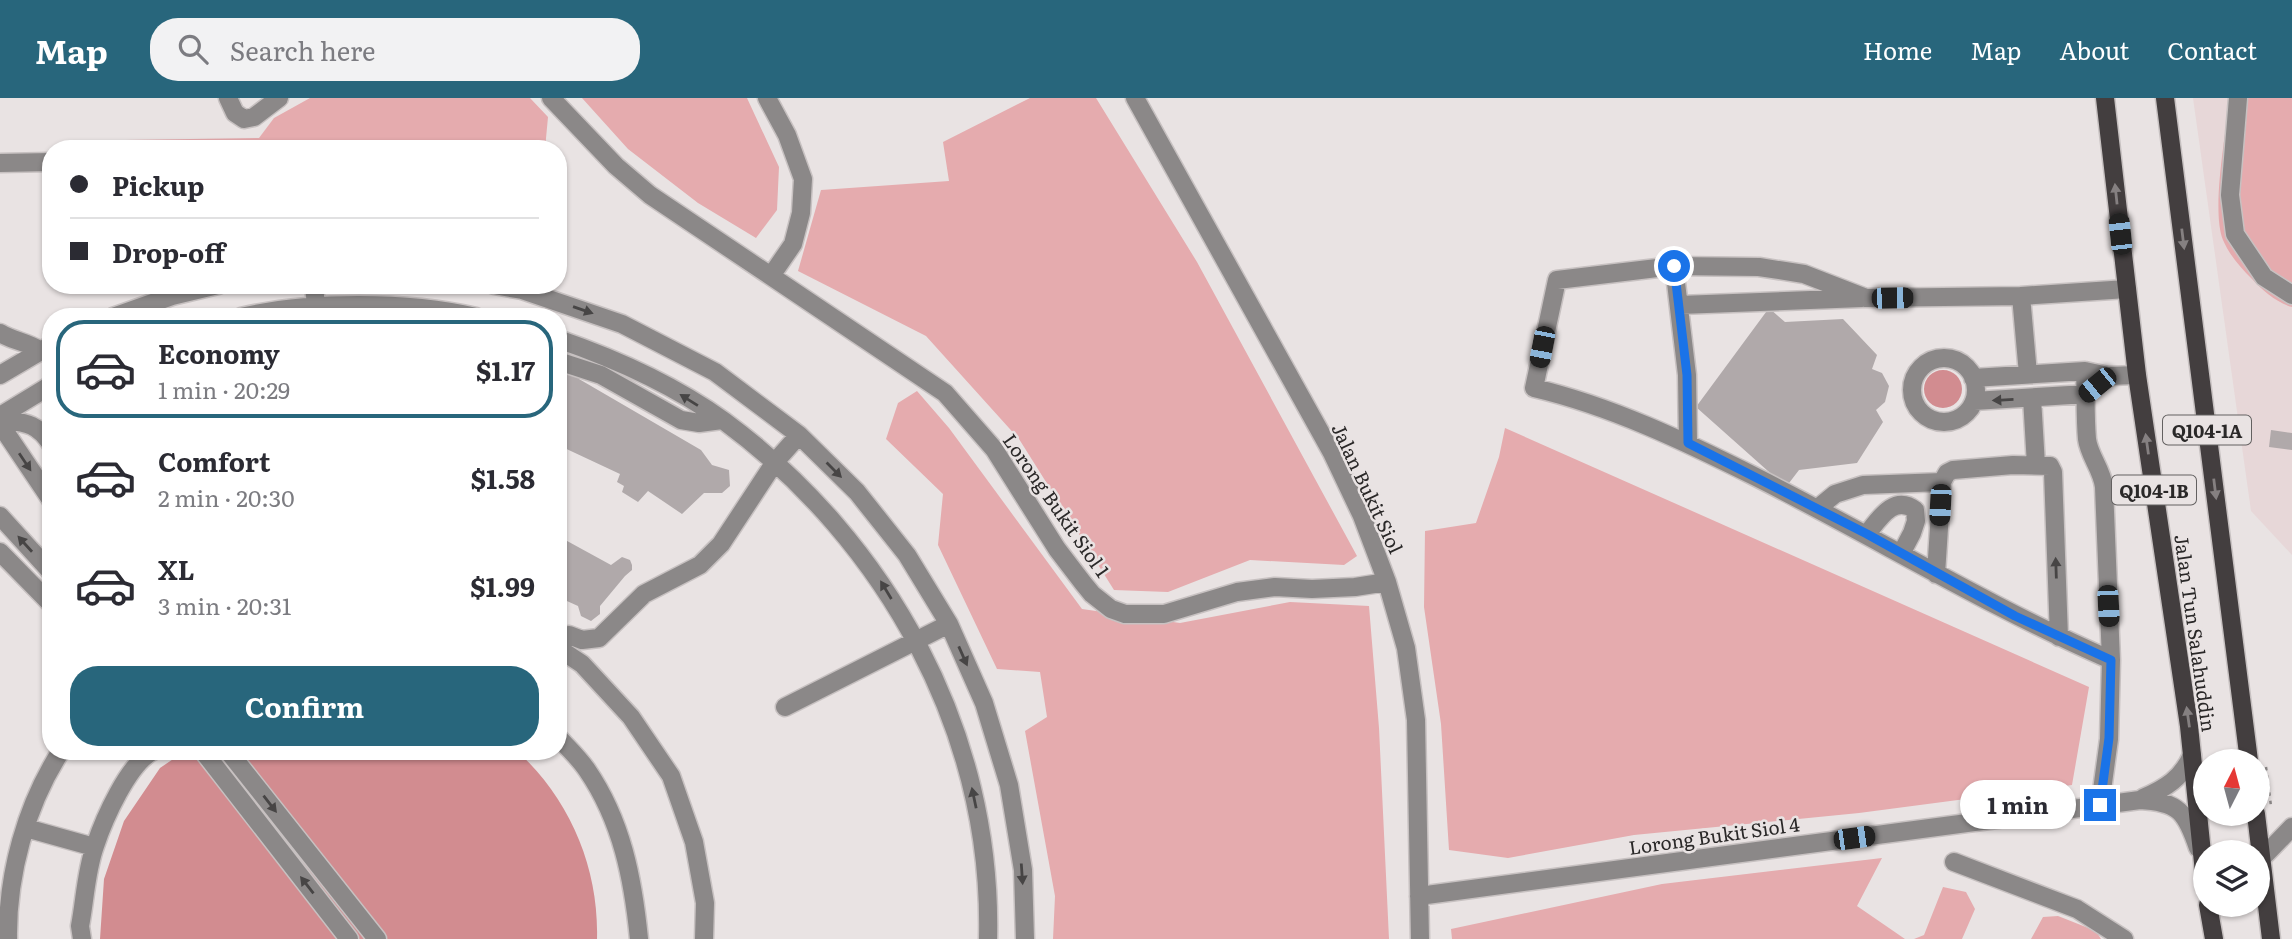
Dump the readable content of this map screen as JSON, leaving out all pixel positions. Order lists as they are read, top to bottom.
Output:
{
  "streets": {
    "main road": ["Q104-1A", "Q104-1B", "Jalan Tun Salahuddin"],
    "street": ["Jalan Bukit Siol", "Lorong Bukit Siol 1", "Lorong Bukit Siol 4"]
  },
  "crossings": [
    ["Jalan Bukit Siol", "Lorong Bukit Siol 1"],
    ["Jalan Bukit Siol", "Lorong Bukit Siol 4"]
  ],
  "north": "top",
  "page": {
    "header": "Map",
    "search": "Search here",
    "nav": [
      "Home",
      "Map",
      "About",
      "Contact"
    ],
    "banner": ["Pickup", "Drop-off"],
    "list": [
      {
        "name": "Economy",
        "note": "1 min · 20:29",
        "value": "$1.17"
      },
      {
        "name": "Comfort",
        "note": "2 min · 20:30",
        "value": "$1.58"
      },
      {
        "name": "XL",
        "note": "3 min · 20:31",
        "value": "$1.99"
      }
    ],
    "buttons": "Confirm",
    "bubble": "1 min"
  }
}
